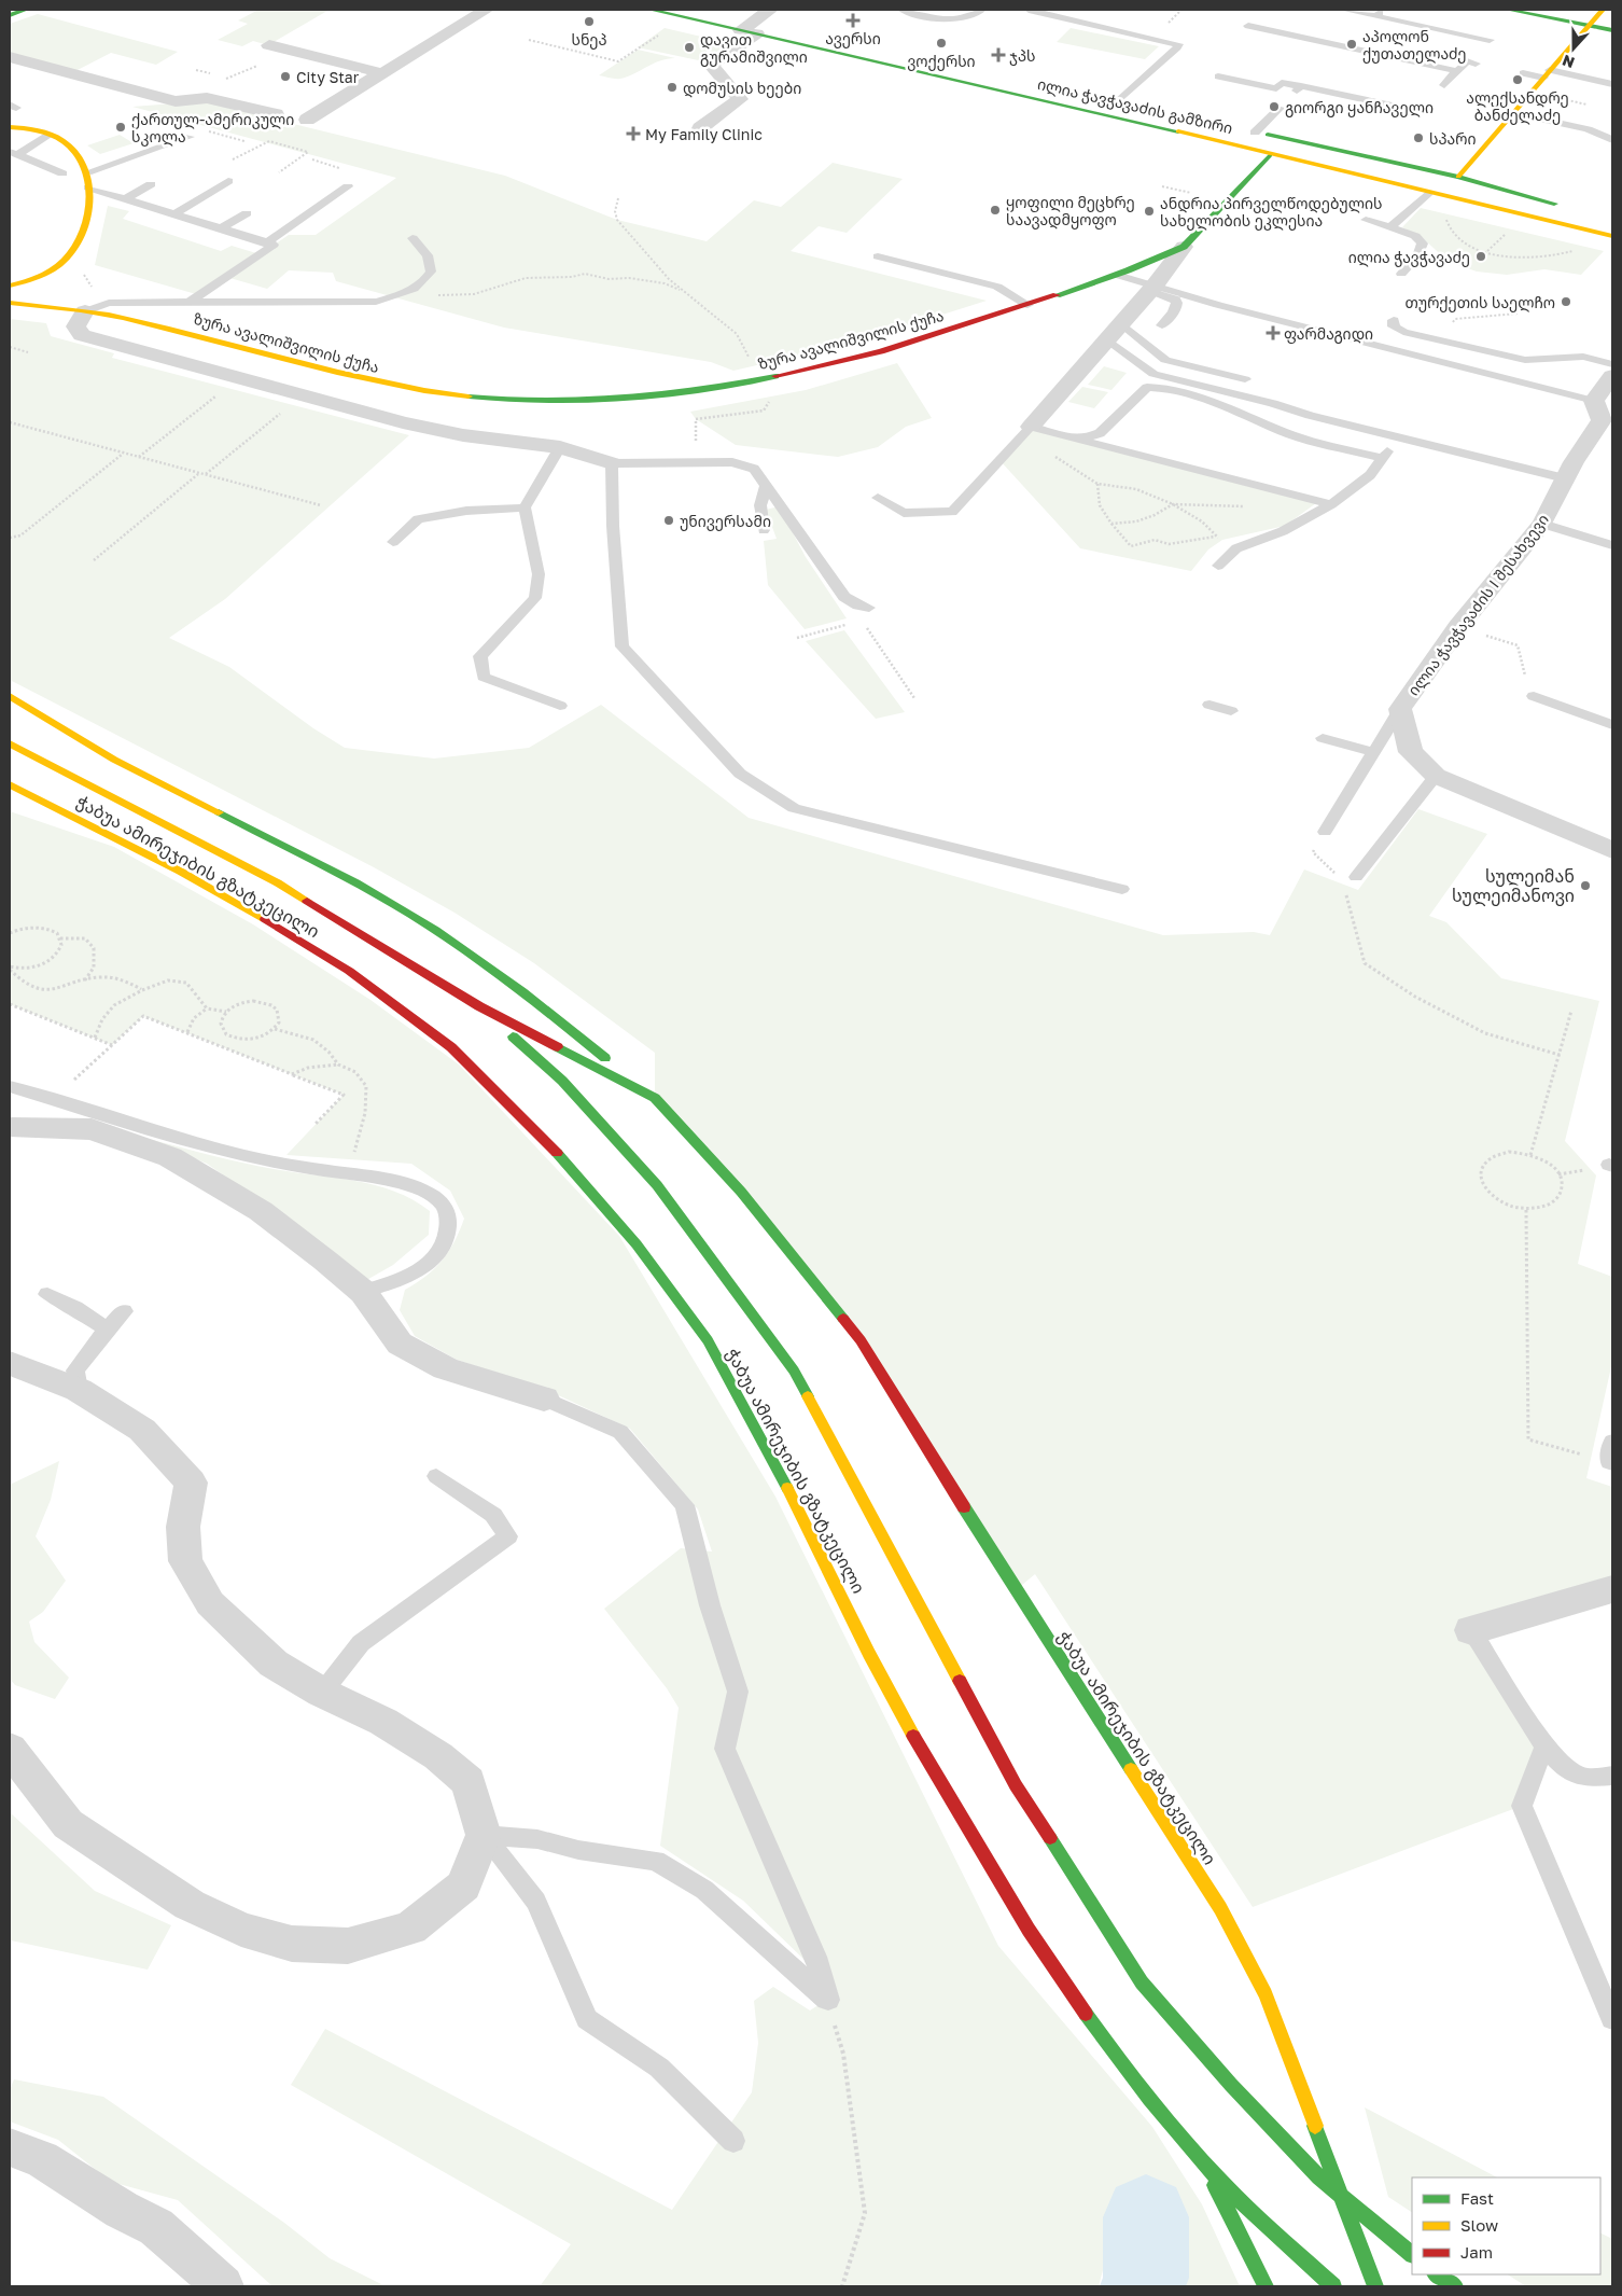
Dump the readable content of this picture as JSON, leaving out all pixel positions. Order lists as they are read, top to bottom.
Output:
{
  "streets": {
    "main road": ["ილია ჭავჭავაძის გამზირი", "ზურა ავალიშვილის ქუჩა", "ჭაბუა ამირეჯიბის გზატკეცილი"],
    "street": ["ილია ჭავჭავაძის I შესახვევი"]
  },
  "crossings": [
    ["ილია ჭავჭავაძის გამზირი", "ზურა ავალიშვილის ქუჩა"]
  ],
  "places": {
    "health": [
      "ავერსი",
      "ჯპს",
      "My Family Clinic",
      "ფარმაგიდი"
    ],
    "other": [
      "სნეპ",
      "ვოქერსი",
      "აპოლონ ქუთათელაძე",
      "დავით გურამიშვილი",
      "City Star",
      "ალექსანდრე ბანძელაძე",
      "დომუსის ხეები",
      "გიორგი ყანჩაველი",
      "ქართულ-ამერიკული სკოლა",
      "სპარი",
      "ყოფილი მეცხრე საავადმყოფო",
      "ანდრია პირველწოდებულის სახელობის ეკლესია",
      "ილია ჭავჭავაძე",
      "თურქეთის საელჩო",
      "უნივერსამი",
      "სულეიმან სულეიმანოვი"
    ]
  },
  "legend": ["Fast", "Slow", "Jam"],
  "north": "bottom"
}
